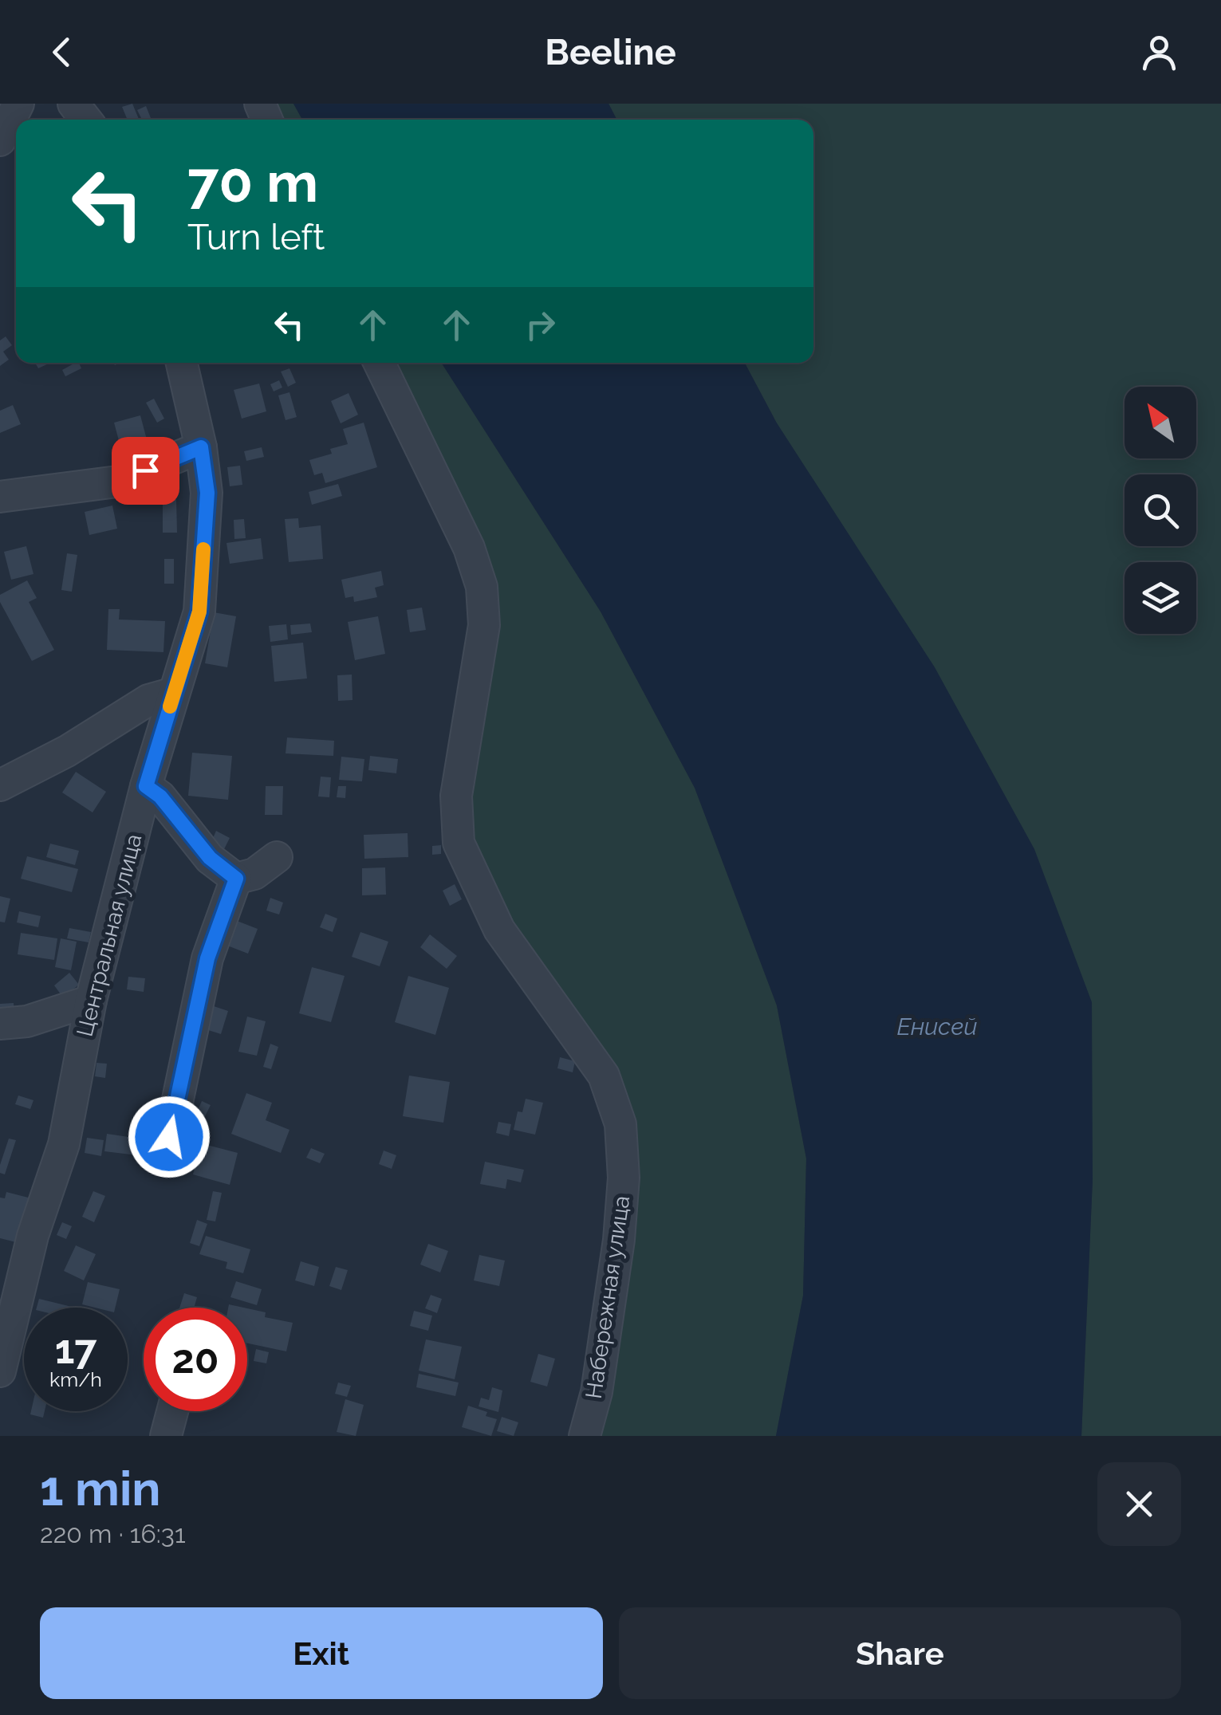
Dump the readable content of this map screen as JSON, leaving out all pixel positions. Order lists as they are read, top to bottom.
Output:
{
  "streets": {
    "street": ["Центральная улица", "Набережная улица"]
  },
  "water": ["Енисей"],
  "north": "top left",
  "page": {
    "header": "Beeline",
    "turn": ["70 m", "Turn left"],
    "speed": "17 km/h",
    "limit": "20",
    "heading": ["1 min", "220 m · 16:31"],
    "buttons": ["Exit", "Share"]
  }
}
